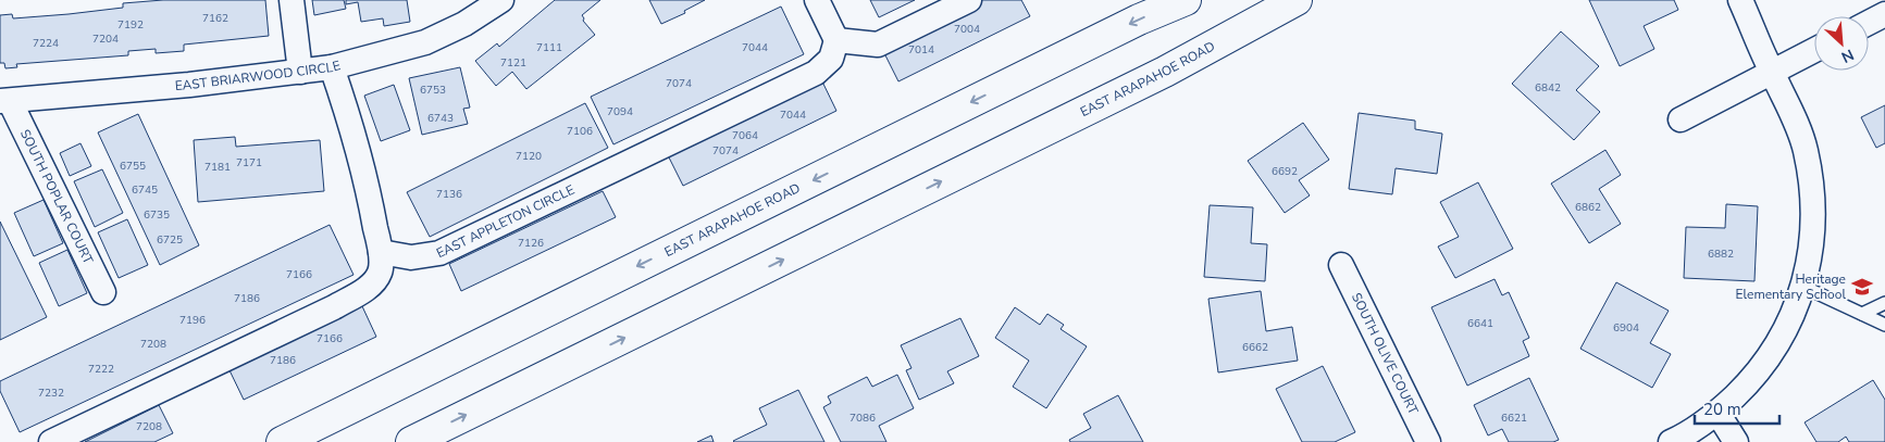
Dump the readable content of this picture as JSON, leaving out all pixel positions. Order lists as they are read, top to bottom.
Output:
{
  "streets": {
    "main road": ["EAST ARAPAHOE ROAD"],
    "street": [
      "EAST BRIARWOOD CIRCLE",
      "SOUTH POPLAR COURT",
      "EAST APPLETON CIRCLE",
      "SOUTH OLIVE COURT"
    ]
  },
  "crossings": [
    ["EAST BRIARWOOD CIRCLE", "SOUTH POPLAR COURT"]
  ],
  "places": {
    "school or university": ["Heritage Elementary School"]
  },
  "house_numbers": [
    "7162",
    "7192",
    "7004",
    "7204",
    "7224",
    "7111",
    "7044",
    "7014",
    "7121",
    "7074",
    "6842",
    "6753",
    "7094",
    "7044",
    "6743",
    "7106",
    "7064",
    "7074",
    "7120",
    "7171",
    "6755",
    "7181",
    "6692",
    "6745",
    "7136",
    "6862",
    "6735",
    "6725",
    "7126",
    "6882",
    "7166",
    "7186",
    "7196",
    "6641",
    "6904",
    "7166",
    "7208",
    "6662",
    "7186",
    "7222",
    "7232",
    "7086",
    "6621",
    "7208"
  ],
  "scale_bar": "20 m",
  "north": "bottom right"
}
